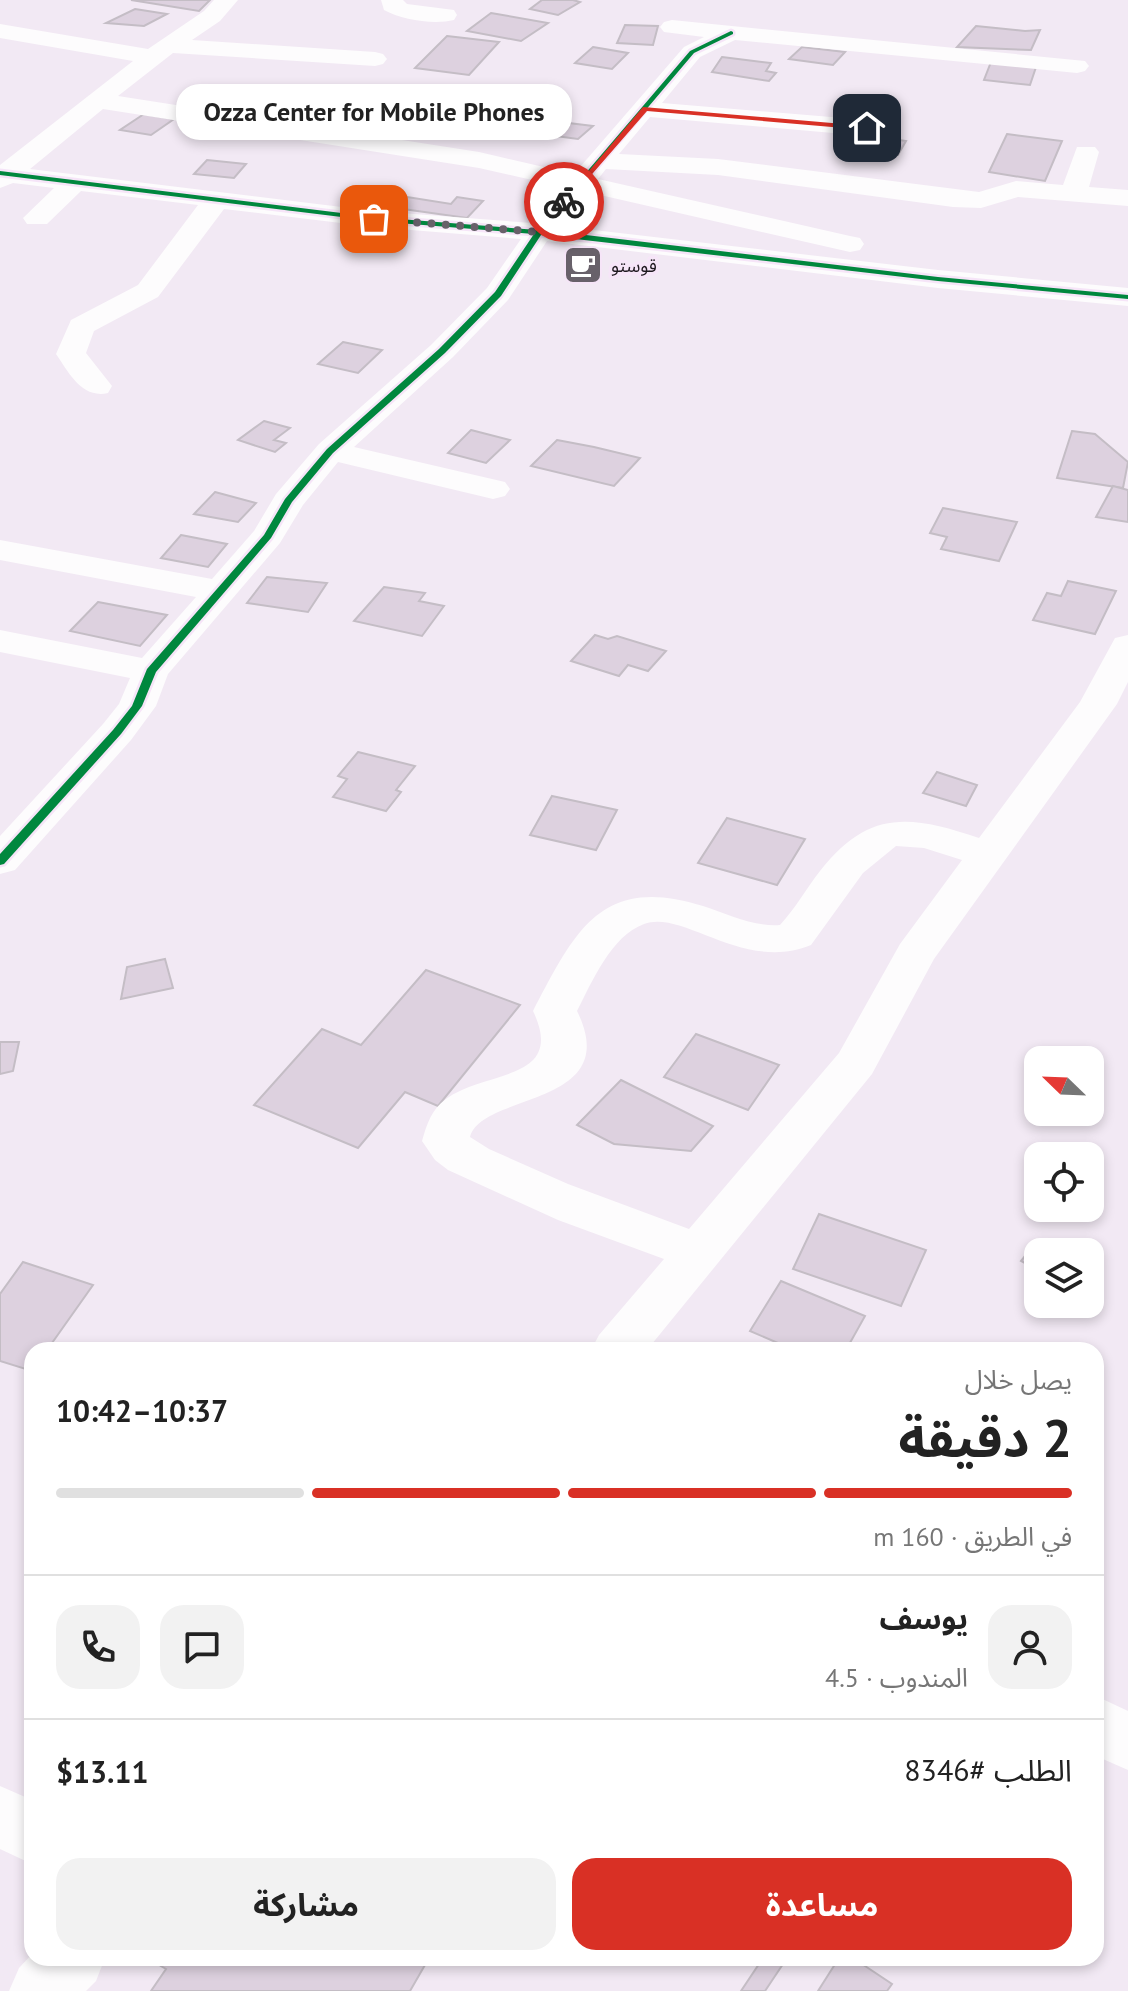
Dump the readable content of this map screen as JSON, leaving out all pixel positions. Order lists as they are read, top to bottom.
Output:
{
  "places": {
    "other": ["Ozza Center for Mobile Phones"],
    "cafe": ["قوستو"]
  },
  "north": "top left",
  "page": {
    "bubble": "Ozza Center for Mobile Phones",
    "heading": ["2 دقيقة", "يصل خلال", "10:37–10:42"],
    "panel": [
      "يوسف",
      "المندوب · 4.5",
      "الطلب #8346",
      "$13.11"
    ],
    "bar": "في الطريق · 160 m",
    "buttons": ["مساعدة", "مشاركة"]
  }
}
